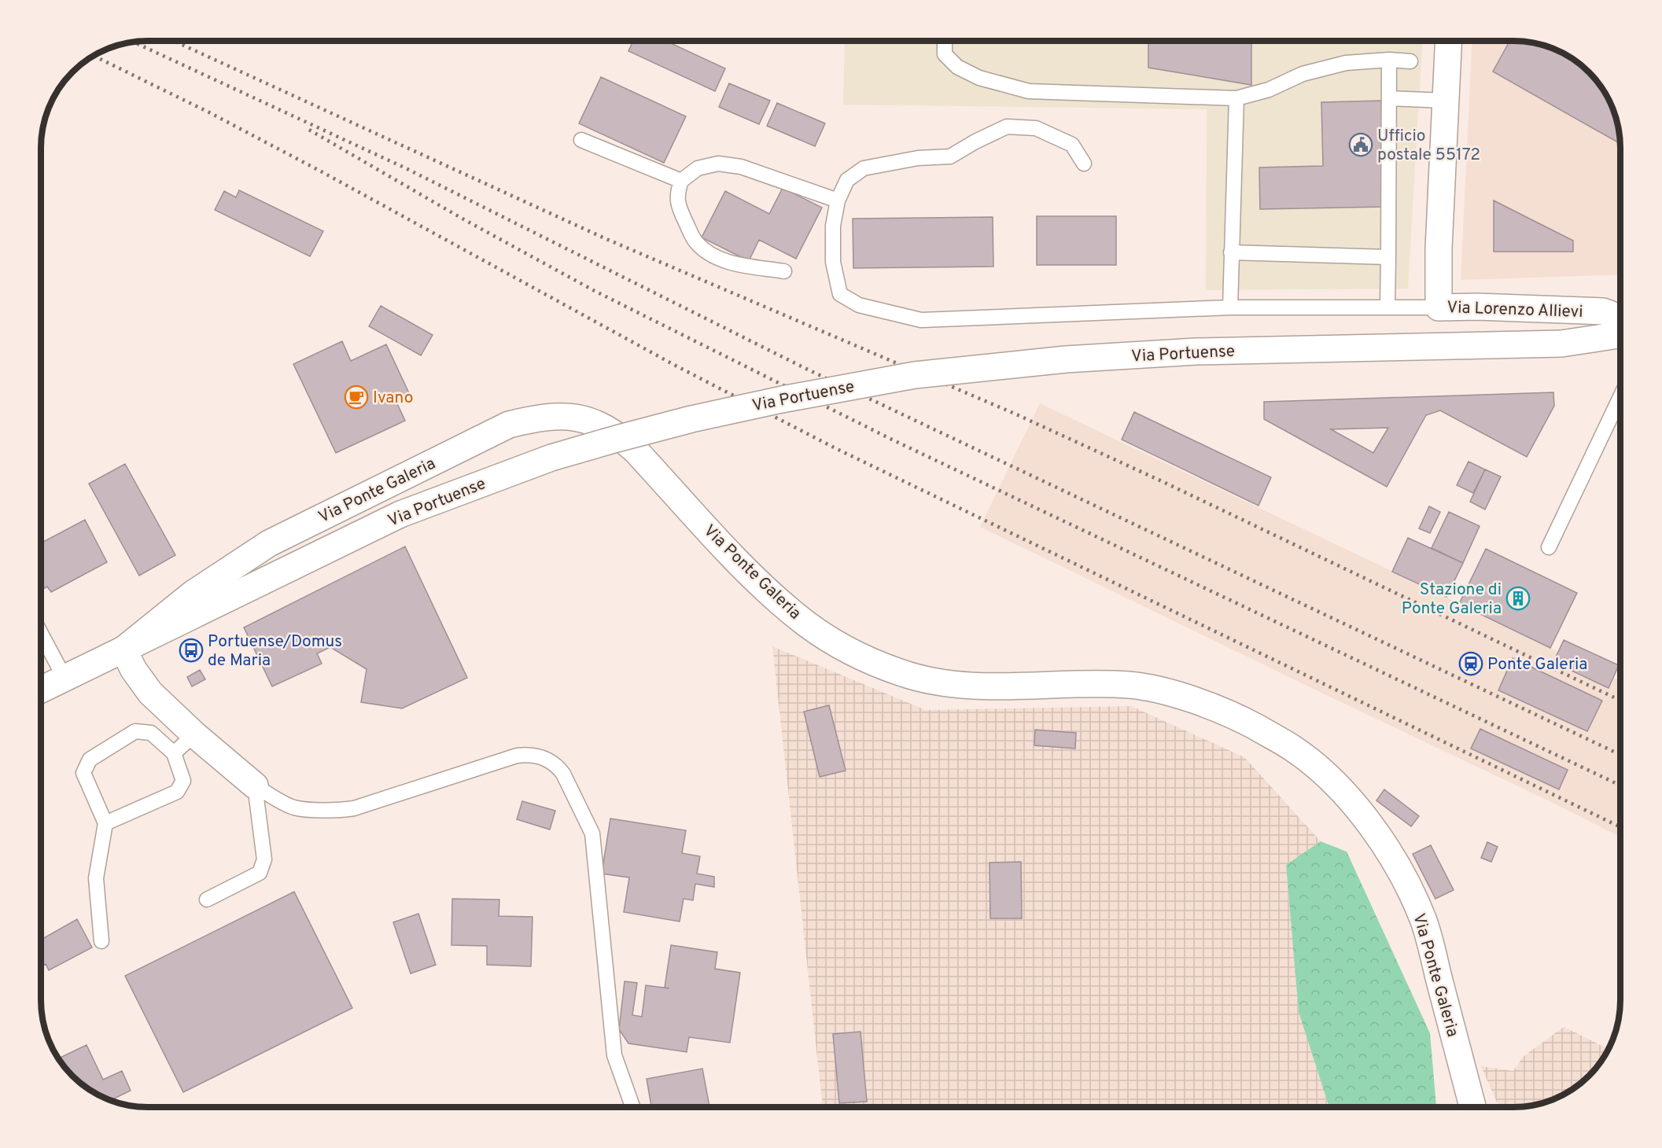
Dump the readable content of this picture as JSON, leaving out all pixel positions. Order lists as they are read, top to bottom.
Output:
{
  "streets": {
    "street": ["Via Lorenzo Allievi", "Via Portuense", "Via Ponte Galeria"]
  },
  "crossings": [
    ["Via Portuense", "Via Ponte Galeria"]
  ],
  "places": {
    "public building": ["Ufficio postale 55172"],
    "cafe": ["Ivano"],
    "building": ["Stazione di Ponte Galeria"],
    "bus stop": ["Portuense/Domus de Maria"],
    "station": ["Ponte Galeria"]
  }
}
